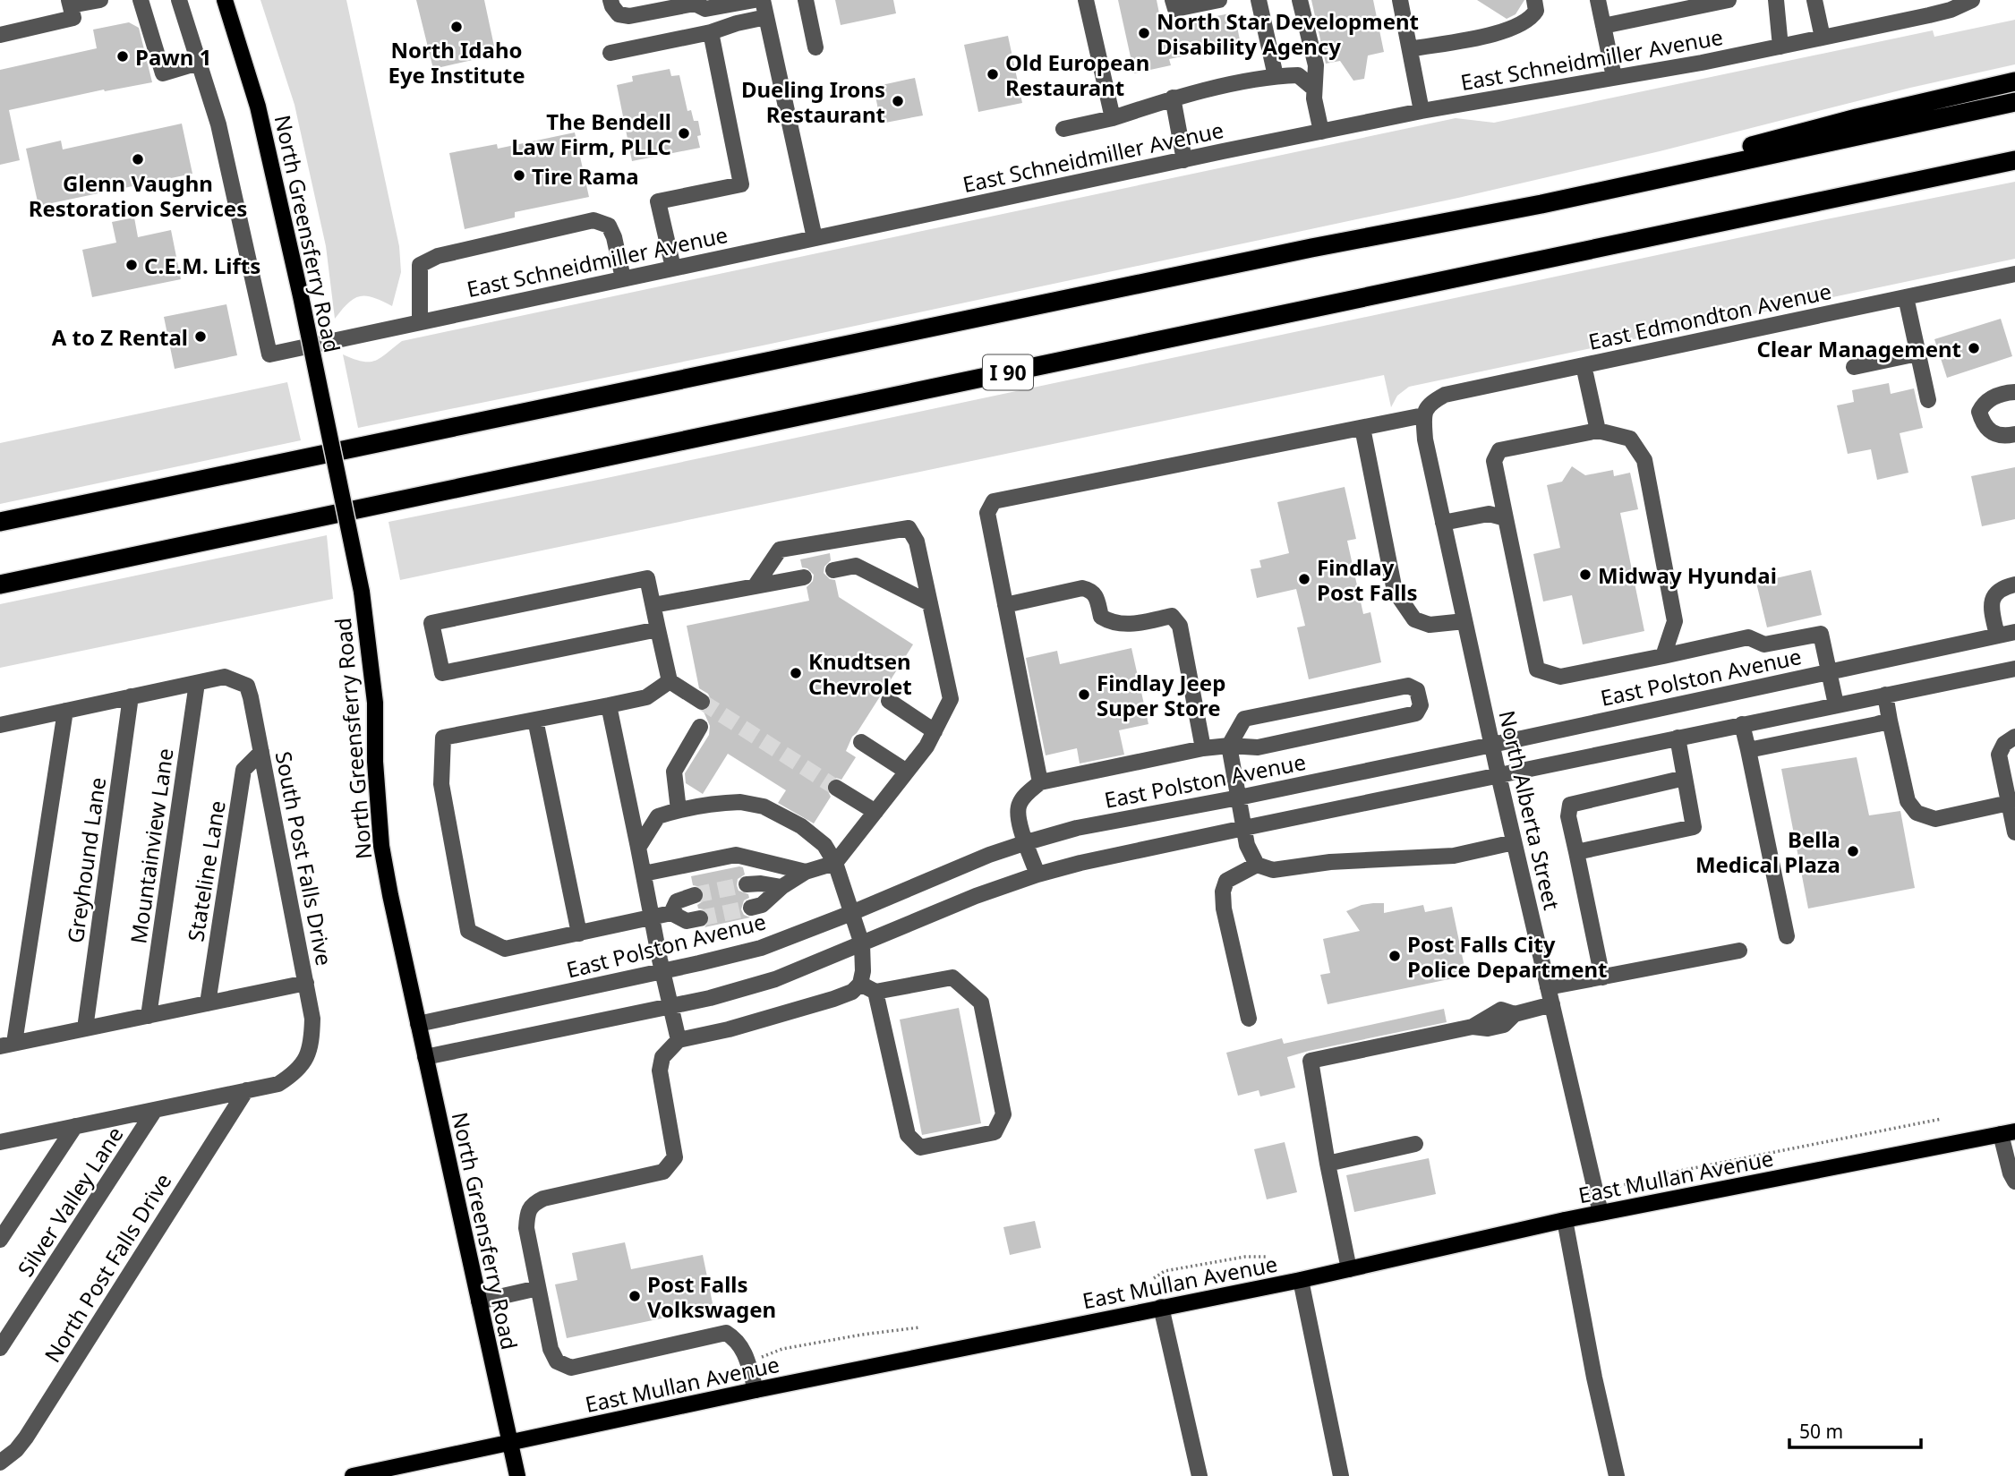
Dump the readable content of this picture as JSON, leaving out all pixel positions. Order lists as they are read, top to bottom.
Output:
{
  "streets": {
    "highway": ["I 90"],
    "main road": ["North Greensferry Road", "East Mullan Avenue"],
    "street": [
      "East Schneidmiller Avenue",
      "East Edmondton Avenue",
      "East Polston Avenue",
      "North Alberta Street",
      "Mountainview Lane",
      "South Post Falls Drive",
      "Greyhound Lane",
      "Stateline Lane",
      "Silver Valley Lane",
      "North Post Falls Drive"
    ]
  },
  "crossings": [
    ["North Greensferry Road", "East Polston Avenue"],
    ["North Greensferry Road", "East Mullan Avenue"],
    ["East Edmondton Avenue", "North Alberta Street"],
    ["East Polston Avenue", "North Alberta Street"],
    ["North Alberta Street", "East Mullan Avenue"],
    ["Mountainview Lane", "South Post Falls Drive"],
    ["South Post Falls Drive", "Greyhound Lane"],
    ["South Post Falls Drive", "Stateline Lane"]
  ],
  "places": [
    "North Idaho Eye Institute",
    "North Star Development Disability Agency",
    "Pawn 1",
    "Old European Restaurant",
    "Dueling Irons Restaurant",
    "The Bendell Law Firm, PLLC",
    "Glenn Vaughn Restoration Services",
    "Tire Rama",
    "C.E.M. Lifts",
    "A to Z Rental",
    "Clear Management",
    "Midway Hyundai",
    "Findlay Post Falls",
    "Knudtsen Chevrolet",
    "Findlay Jeep Super Store",
    "Bella Medical Plaza",
    "Post Falls City Police Department",
    "Post Falls Volkswagen"
  ],
  "scale_bar": "50 m"
}
